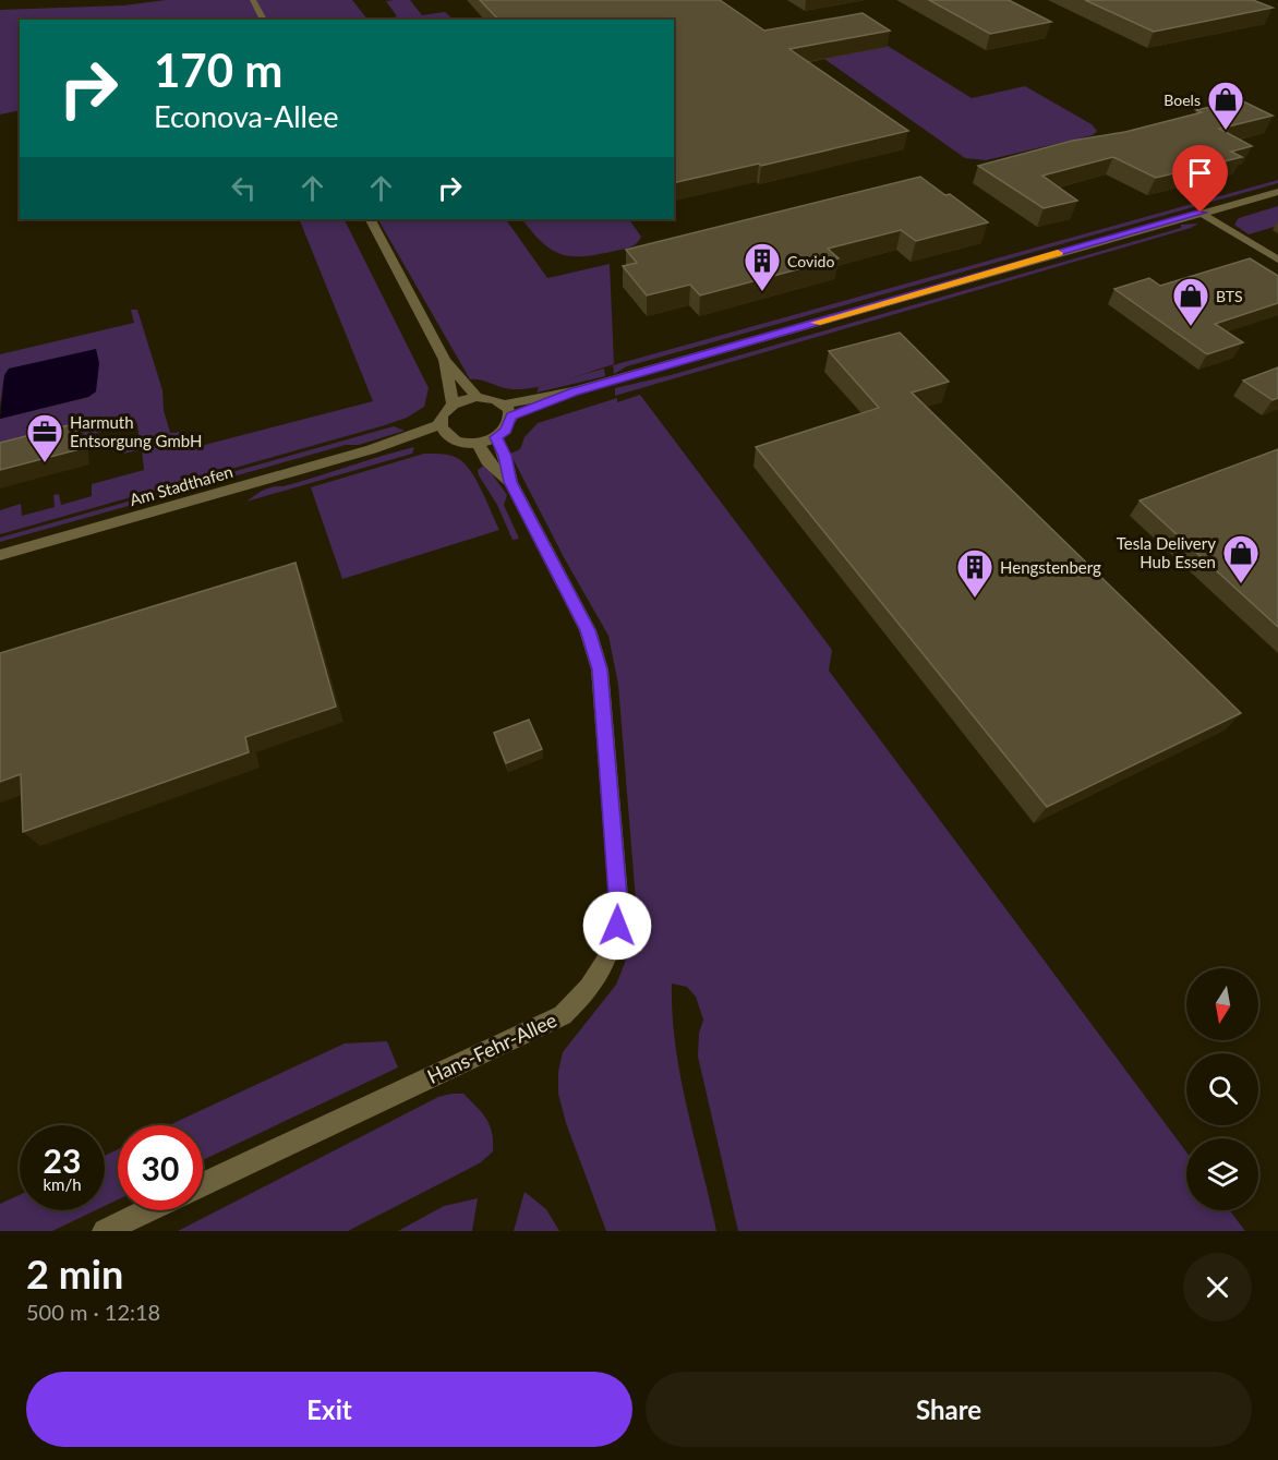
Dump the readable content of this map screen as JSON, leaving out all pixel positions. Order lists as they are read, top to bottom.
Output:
{
  "streets": {
    "street": ["Am Stadthafen", "Hans-Fehr-Allee"]
  },
  "crossings": [
    ["Am Stadthafen", "Hans-Fehr-Allee"]
  ],
  "places": {
    "shop": ["Boels", "BTS", "Tesla Delivery Hub Essen"],
    "building": ["Covido", "Hengstenberg"],
    "office": ["Harmuth Entsorgung GmbH"]
  },
  "north": "bottom",
  "page": {
    "turn": ["170 m", "Econova-Allee"],
    "speed": "23 km/h",
    "limit": "30",
    "heading": ["2 min", "500 m · 12:18"],
    "buttons": ["Exit", "Share"]
  }
}
